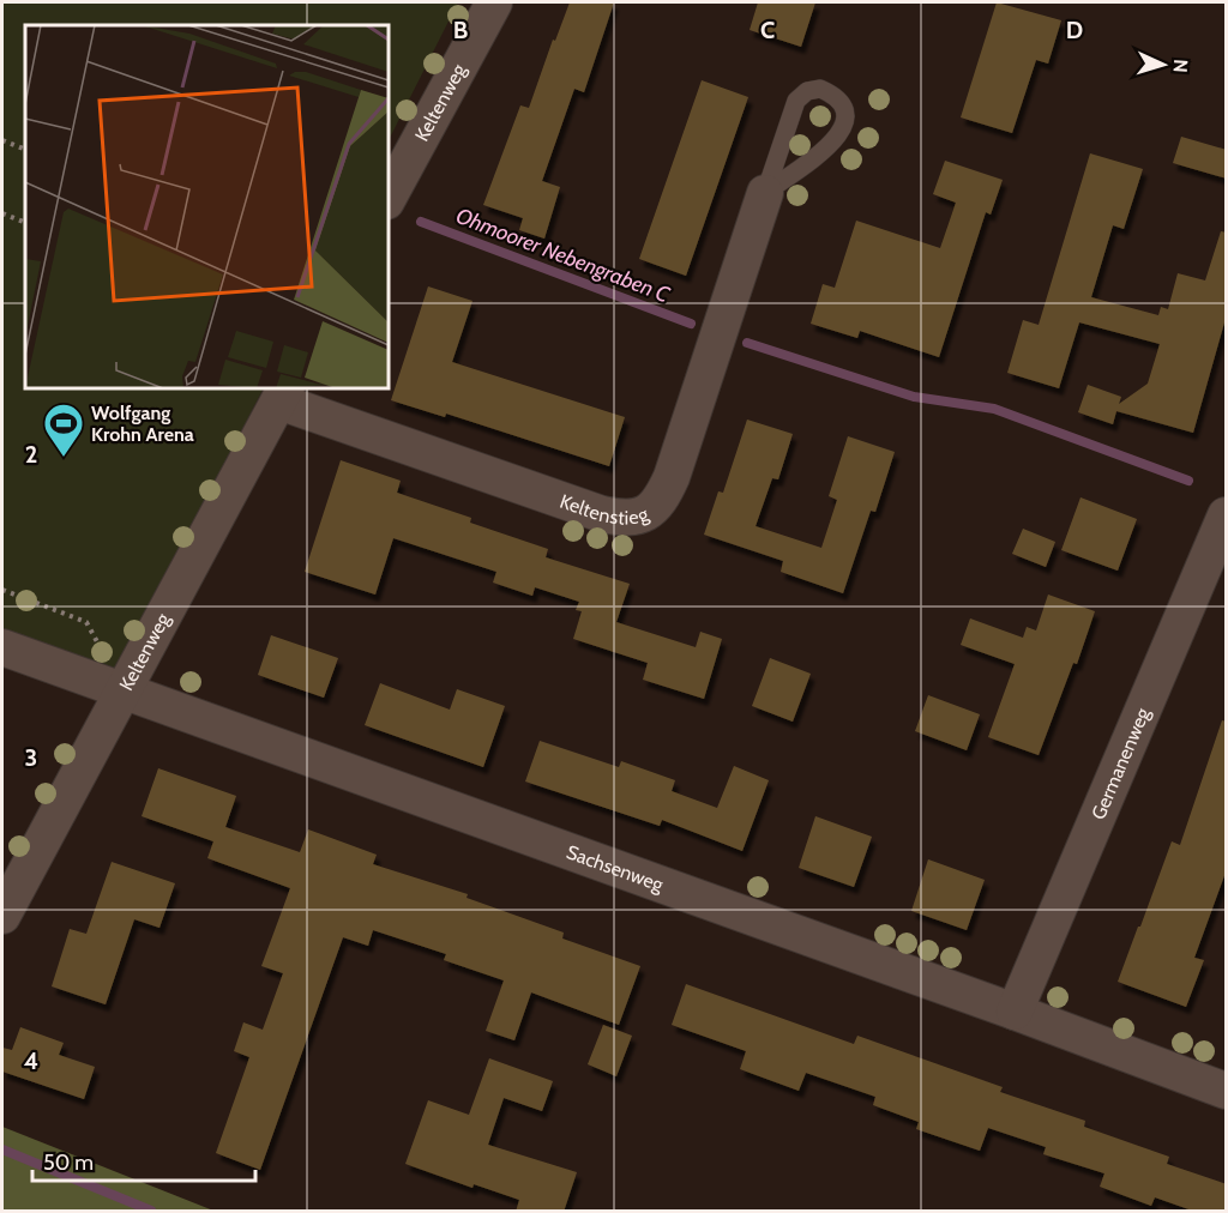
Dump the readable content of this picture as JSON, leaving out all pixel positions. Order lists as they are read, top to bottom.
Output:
{
  "streets": {
    "street": [
      "Keltenweg",
      "Keltenstieg",
      "Germanenweg",
      "Sachsenweg"
    ]
  },
  "crossings": [
    ["Keltenweg", "Keltenstieg"],
    ["Keltenweg", "Sachsenweg"],
    ["Germanenweg", "Sachsenweg"]
  ],
  "water": ["Ohmoorer Nebengraben C"],
  "places": {
    "sports": ["Wolfgang Krohn Arena"]
  },
  "scale_bar": "50 m",
  "north": "right",
  "grid": {
    "columns": ["B", "C", "D"],
    "rows": ["2", "3", "4"]
  }
}
